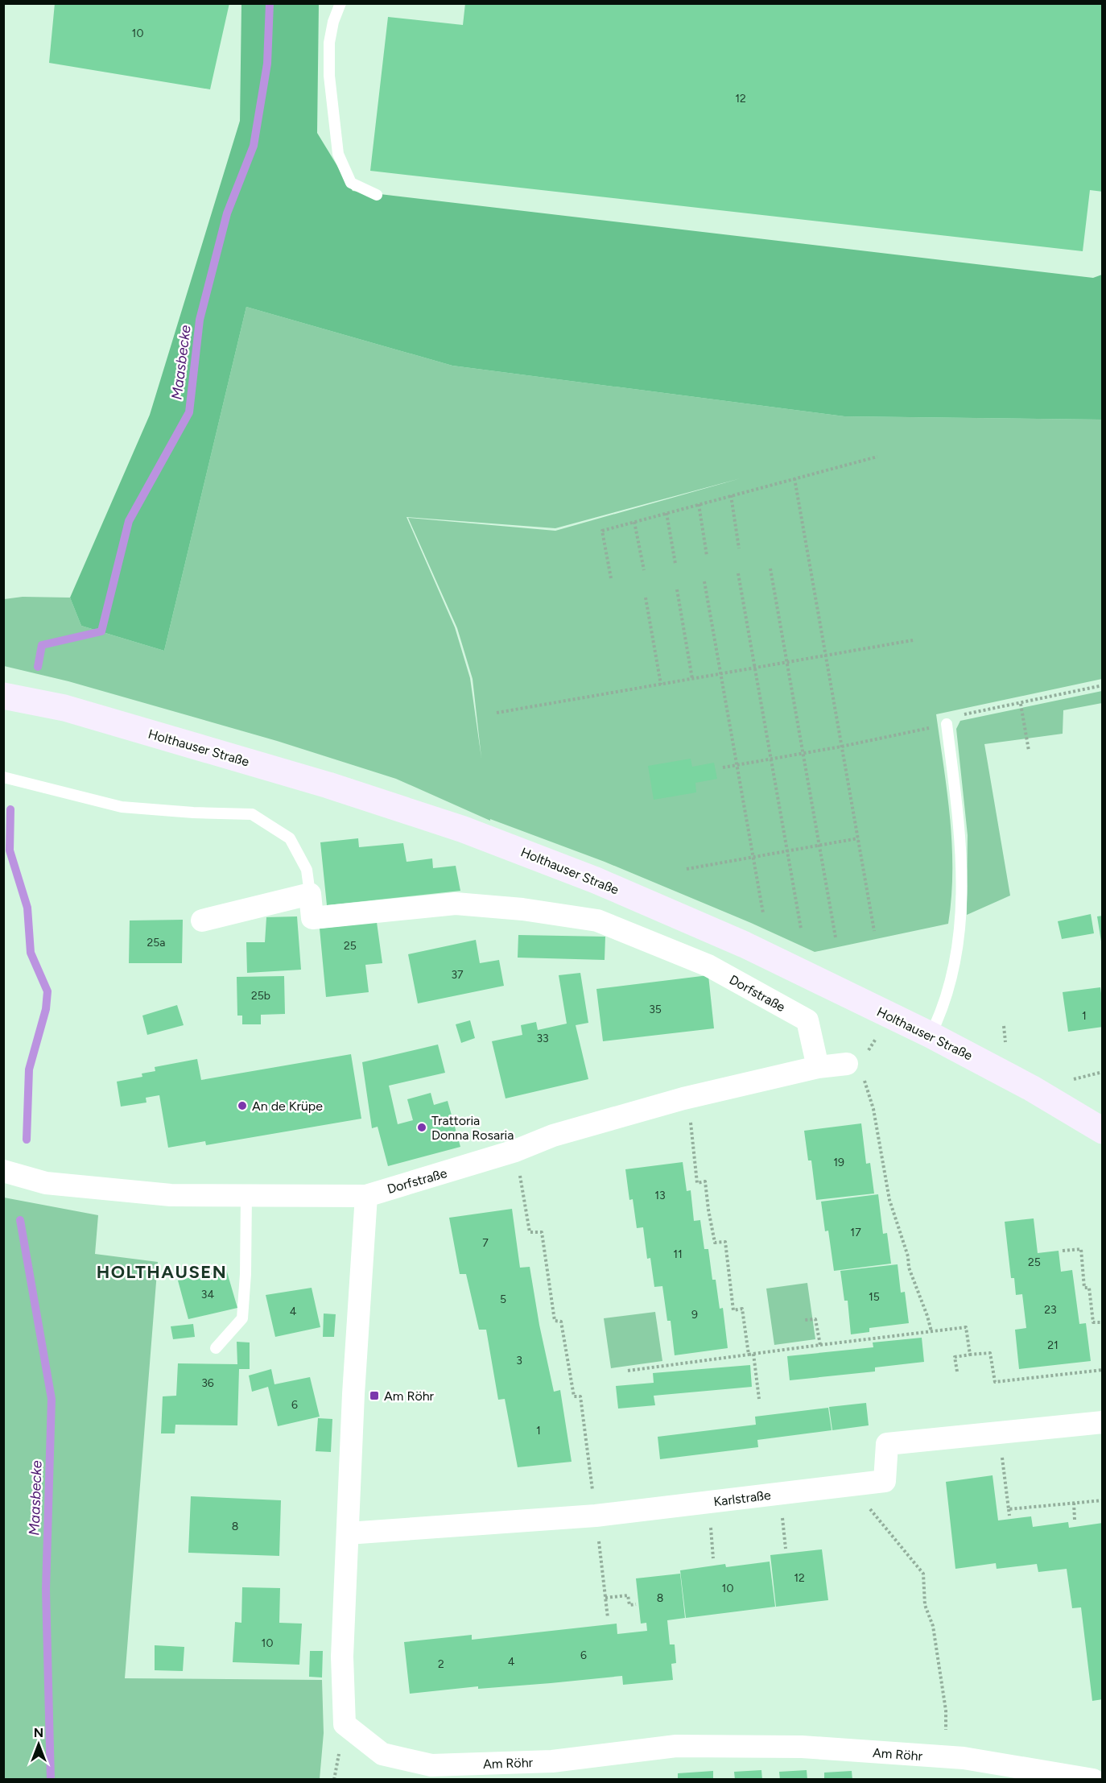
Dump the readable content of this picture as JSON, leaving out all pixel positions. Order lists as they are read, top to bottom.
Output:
{
  "streets": {
    "street": [
      "Holthauser Straße",
      "Dorfstraße",
      "Karlstraße",
      "Am Röhr"
    ]
  },
  "crossings": [
    ["Dorfstraße", "Am Röhr"],
    ["Karlstraße", "Am Röhr"]
  ],
  "districts": ["HOLTHAUSEN"],
  "water": ["Maasbecke"],
  "places": {
    "other": ["An de Krüpe", "Trattoria Donna Rosaria"],
    "transit": ["Am Röhr"]
  },
  "house_numbers": [
    "10",
    "12",
    "25a",
    "25",
    "37",
    "25b",
    "35",
    "1",
    "33",
    "19",
    "13",
    "17",
    "7",
    "11",
    "25",
    "34",
    "15",
    "5",
    "23",
    "4",
    "9",
    "21",
    "3",
    "36",
    "6",
    "1",
    "8",
    "12",
    "10",
    "8",
    "10",
    "6",
    "4",
    "2"
  ],
  "north": "top"
}
